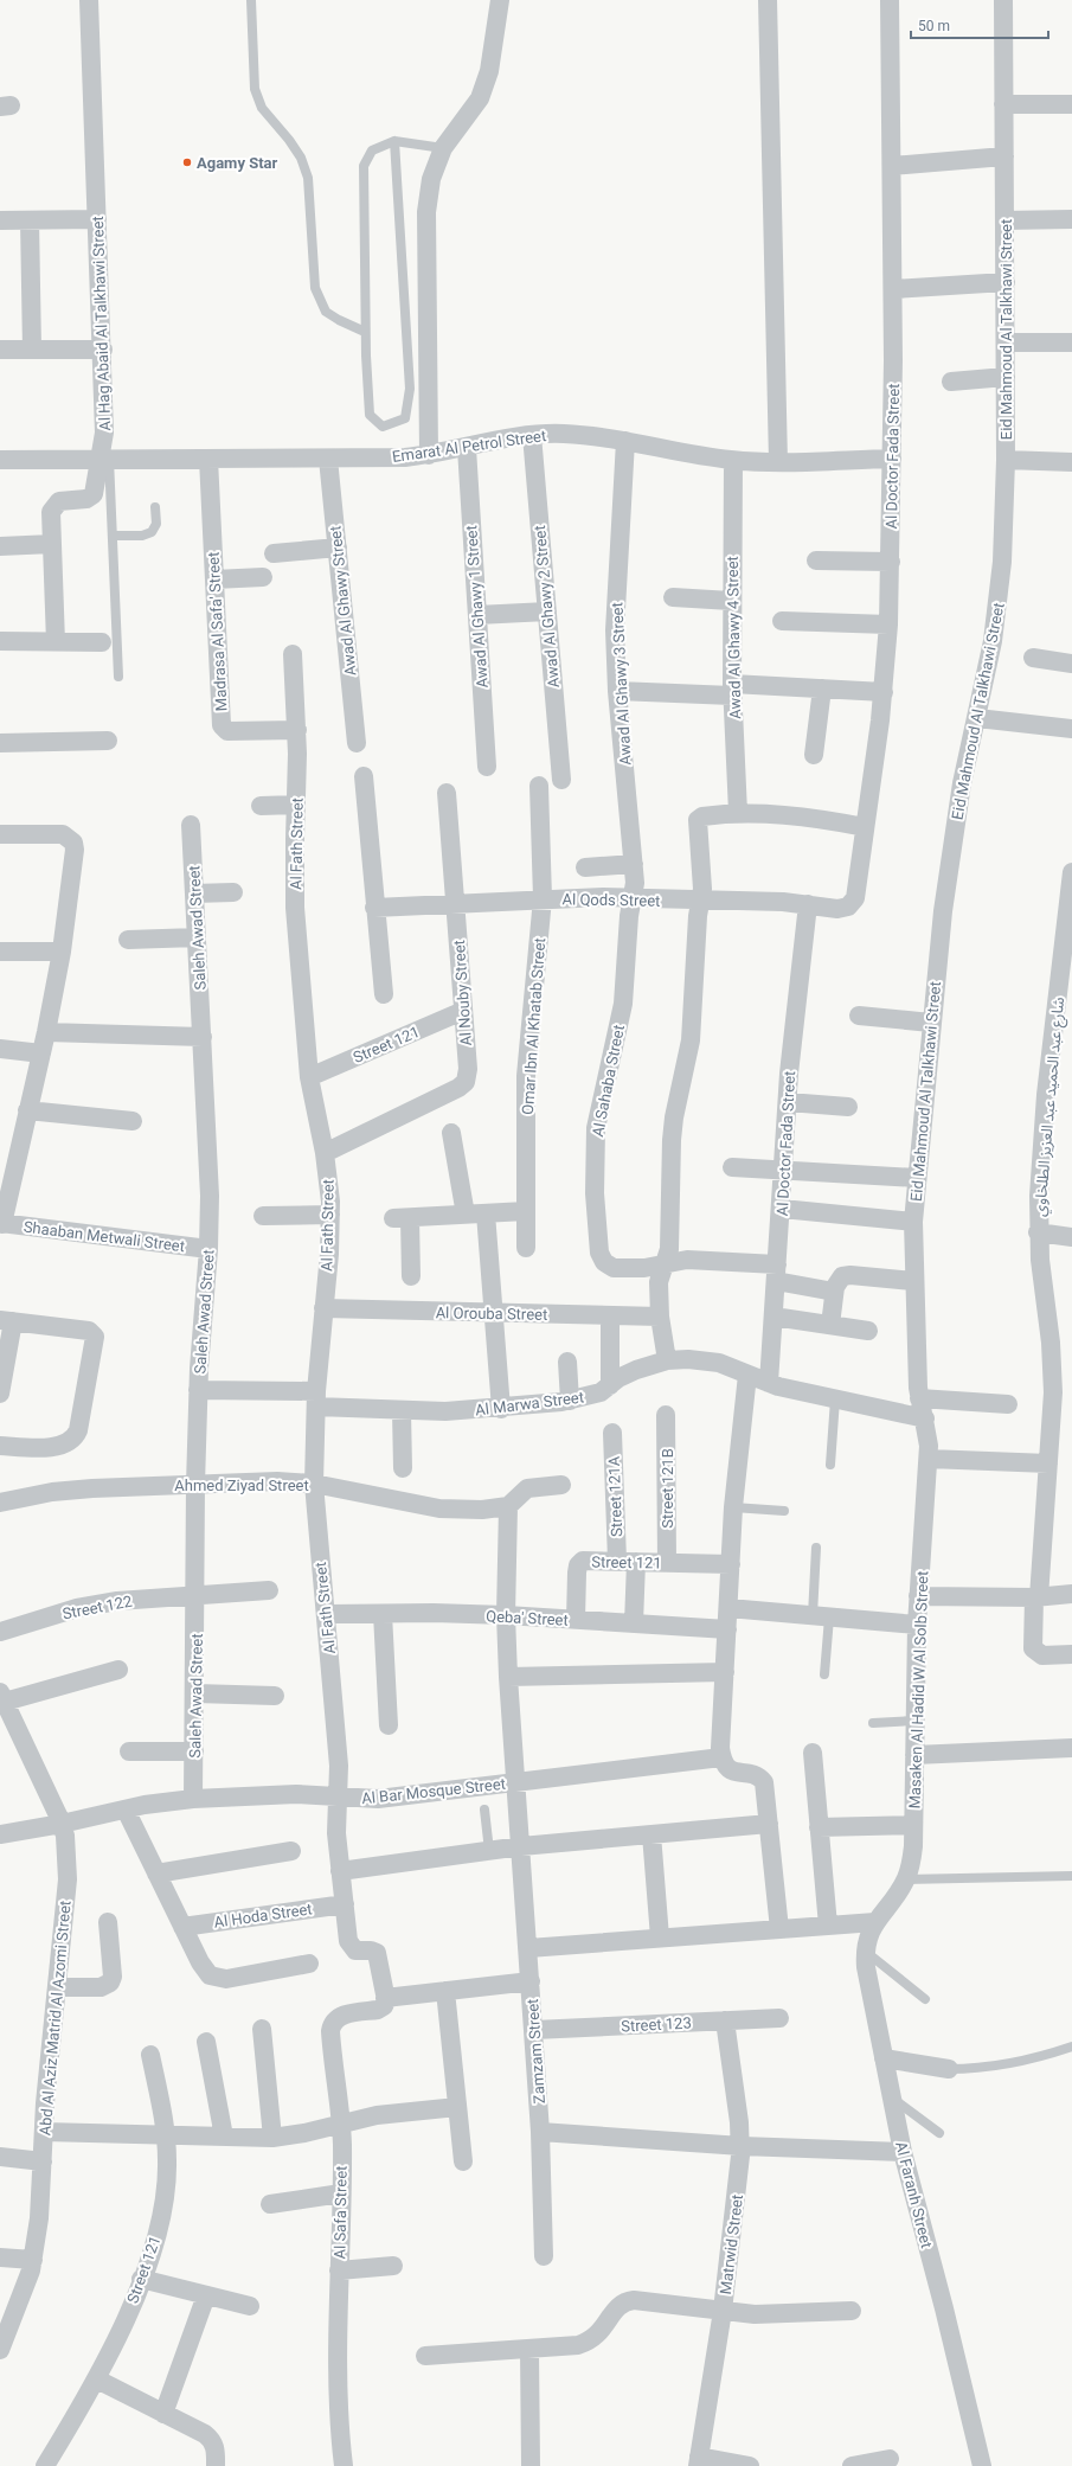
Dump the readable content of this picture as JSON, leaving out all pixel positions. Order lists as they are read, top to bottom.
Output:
{
  "streets": {
    "street": [
      "Al Hag Abaid Al Talkhawi Street",
      "Eid Mahmoud Al Talkhawi Street",
      "Emarat Al Petrol Street",
      "Al Doctor Fada Street",
      "Awad Al Ghawy Street",
      "Awad Al Ghawy 1 Street",
      "Awad Al Ghawy 2 Street",
      "Madrasa Al Safa' Street",
      "Awad Al Ghawy 4 Street",
      "Awad Al Ghawy 3 Street",
      "Al Fath Street",
      "Al Qods Street",
      "Saleh Awad Street",
      "Al Nouby Street",
      "Omar Ibn Al Khatab Street",
      "Street 121",
      "Al Sahaba Street",
      "شارع عبد الحميد عبد العزيز الطلخاوي",
      "Shaaban Metwali Street",
      "Al Orouba Street",
      "Al Marwa Street",
      "Ahmed Ziyad Street",
      "Street 121B",
      "Street 121A",
      "Street 122",
      "Qeba' Street",
      "Masaken Al Hadid W Al Solb Street",
      "Al Bar Mosque Street",
      "Al Hoda Street",
      "Abd Al Aziz Matrid Al Azomi Street",
      "Street 123",
      "Zamzam Street",
      "Al Faranh Street",
      "Al Safa Street",
      "Matrwid Street"
    ]
  },
  "crossings": [
    ["Al Hag Abaid Al Talkhawi Street", "Emarat Al Petrol Street"],
    ["Eid Mahmoud Al Talkhawi Street", "Al Marwa Street"],
    ["Eid Mahmoud Al Talkhawi Street", "Masaken Al Hadid W Al Solb Street"],
    ["Emarat Al Petrol Street", "Al Doctor Fada Street"],
    ["Emarat Al Petrol Street", "Awad Al Ghawy Street"],
    ["Emarat Al Petrol Street", "Awad Al Ghawy 1 Street"],
    ["Emarat Al Petrol Street", "Awad Al Ghawy 2 Street"],
    ["Emarat Al Petrol Street", "Madrasa Al Safa' Street"],
    ["Emarat Al Petrol Street", "Awad Al Ghawy 4 Street"],
    ["Emarat Al Petrol Street", "Awad Al Ghawy 3 Street"],
    ["Al Doctor Fada Street", "Al Qods Street"],
    ["Al Doctor Fada Street", "Al Marwa Street"],
    ["Madrasa Al Safa' Street", "Al Fath Street"],
    ["Awad Al Ghawy 3 Street", "Al Qods Street"],
    ["Awad Al Ghawy 3 Street", "Al Sahaba Street"],
    ["Al Fath Street", "Al Nouby Street"],
    ["Al Fath Street", "Street 121"],
    ["Al Fath Street", "Al Orouba Street"],
    ["Al Fath Street", "Al Marwa Street"],
    ["Al Fath Street", "Ahmed Ziyad Street"],
    ["Al Fath Street", "Qeba' Street"],
    ["Al Fath Street", "Al Bar Mosque Street"],
    ["Al Fath Street", "Al Hoda Street"],
    ["Al Fath Street", "Al Safa Street"],
    ["Al Qods Street", "Al Nouby Street"],
    ["Al Qods Street", "Omar Ibn Al Khatab Street"],
    ["Al Qods Street", "Al Sahaba Street"],
    ["Saleh Awad Street", "Shaaban Metwali Street"],
    ["Saleh Awad Street", "Al Marwa Street"],
    ["Saleh Awad Street", "Ahmed Ziyad Street"],
    ["Saleh Awad Street", "Street 122"],
    ["Saleh Awad Street", "Al Bar Mosque Street"],
    ["Al Nouby Street", "Street 121"],
    ["Street 121", "Street 121B"],
    ["Street 121", "Street 121A"],
    ["Street 121", "Qeba' Street"],
    ["Al Marwa Street", "Masaken Al Hadid W Al Solb Street"],
    ["Ahmed Ziyad Street", "Zamzam Street"],
    ["Qeba' Street", "Zamzam Street"],
    ["Masaken Al Hadid W Al Solb Street", "Al Faranh Street"],
    ["Al Bar Mosque Street", "Abd Al Aziz Matrid Al Azomi Street"],
    ["Al Bar Mosque Street", "Zamzam Street"],
    ["Street 123", "Zamzam Street"],
    ["Street 123", "Matrwid Street"]
  ],
  "places": ["Agamy Star"],
  "scale_bar": "50 m"
}
